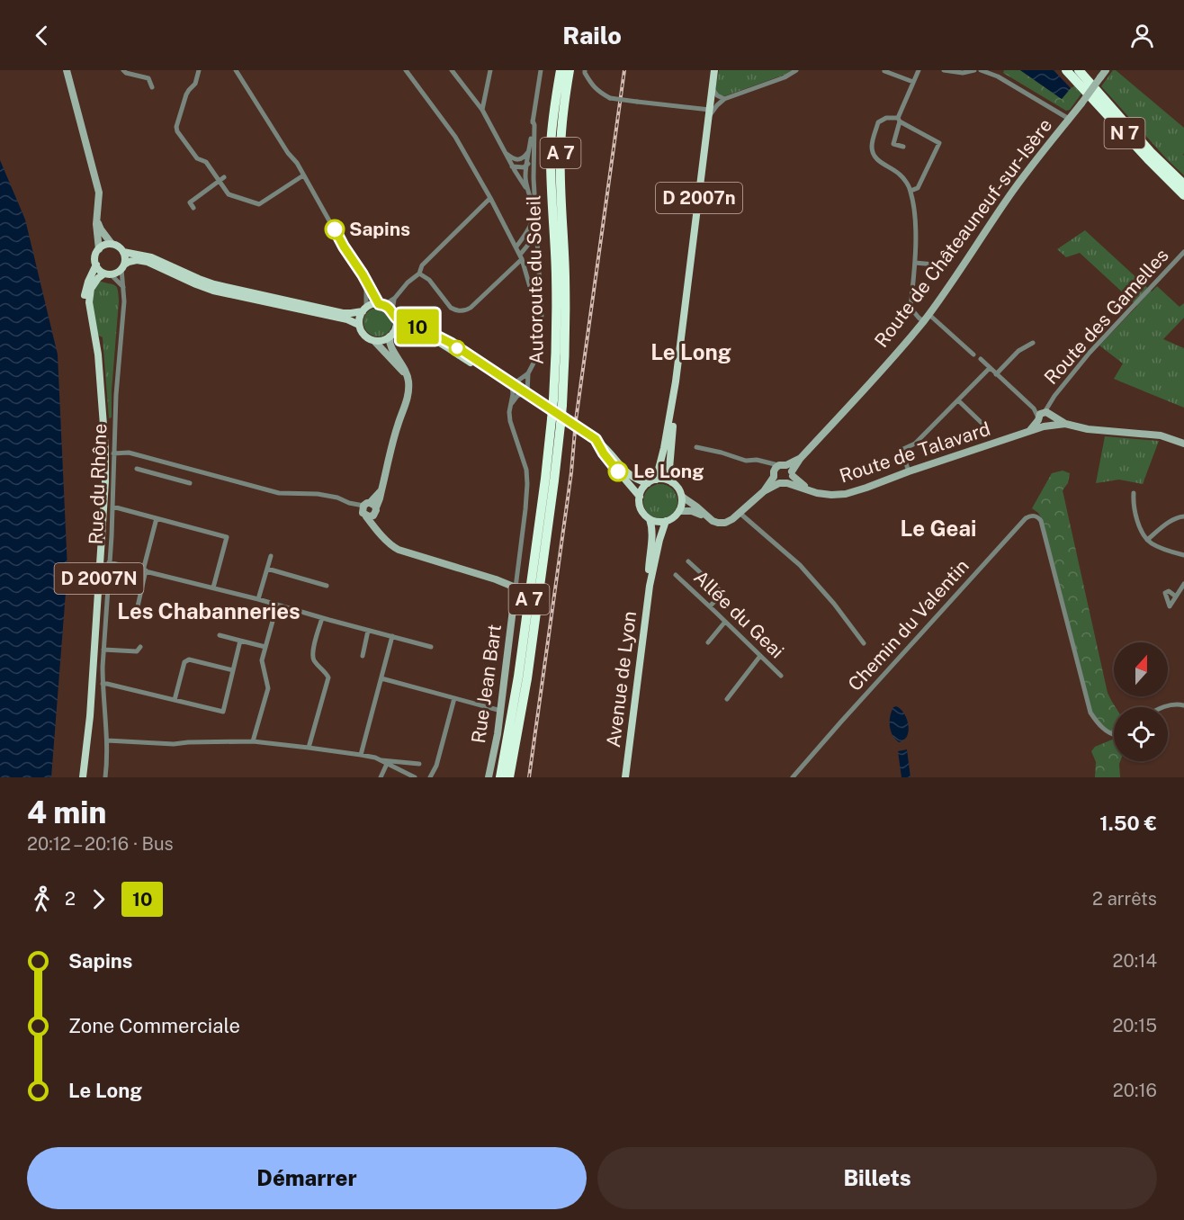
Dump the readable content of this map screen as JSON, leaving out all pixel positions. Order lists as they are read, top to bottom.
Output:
{
  "streets": {
    "highway": ["N 7", "A 7", "Autoroute du Soleil"],
    "main road": ["D 2007n", "D 2007N", "Avenue de Lyon"],
    "street": [
      "Route de Châteauneuf-sur-Isère",
      "Route des Gamelles",
      "Route de Talavard",
      "Rue du Rhône",
      "Allée du Geai",
      "Chemin du Valentin",
      "Rue Jean Bart"
    ]
  },
  "crossings": [
    ["D 2007n", "Avenue de Lyon"],
    ["Route de Châteauneuf-sur-Isère", "Route de Talavard"],
    ["Rue du Rhône", "D 2007N"]
  ],
  "districts": ["Le Long", "Le Geai", "Les Chabanneries"],
  "places": ["Sapins", "Le Long"],
  "lines": ["bus line 10"],
  "north": "top",
  "page": {
    "header": "Railo",
    "on_map": "10",
    "heading": ["4 min", "20:12 – 20:16 · Bus", "1.50 €"],
    "legs": ["2", "10", "2 arrêts"],
    "list": [
      {
        "name": "Sapins",
        "value": "20:14"
      },
      {
        "name": "Zone Commerciale",
        "value": "20:15"
      },
      {
        "name": "Le Long",
        "value": "20:16"
      }
    ],
    "buttons": ["Démarrer", "Billets"]
  }
}
